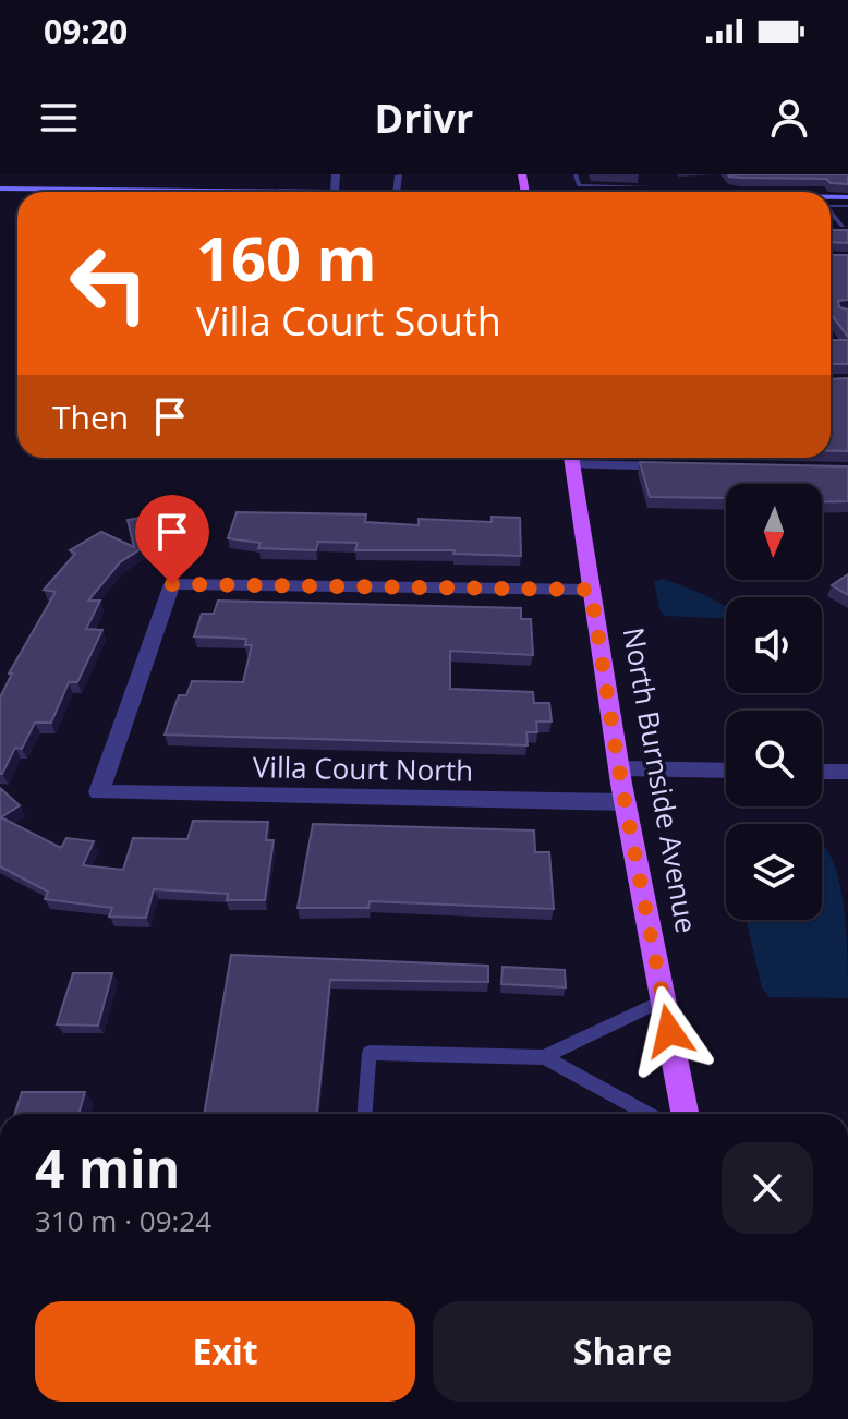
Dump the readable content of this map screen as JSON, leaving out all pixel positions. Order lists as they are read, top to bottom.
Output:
{
  "streets": {
    "main road": ["North Burnside Avenue"],
    "street": ["Villa Court North"]
  },
  "crossings": [
    ["Villa Court North", "North Burnside Avenue"]
  ],
  "north": "bottom",
  "page": {
    "status": "09:20",
    "header": "Drivr",
    "turn": ["160 m", "Villa Court South"],
    "then": "Then",
    "heading": ["4 min", "310 m · 09:24"],
    "buttons": ["Exit", "Share"]
  }
}
